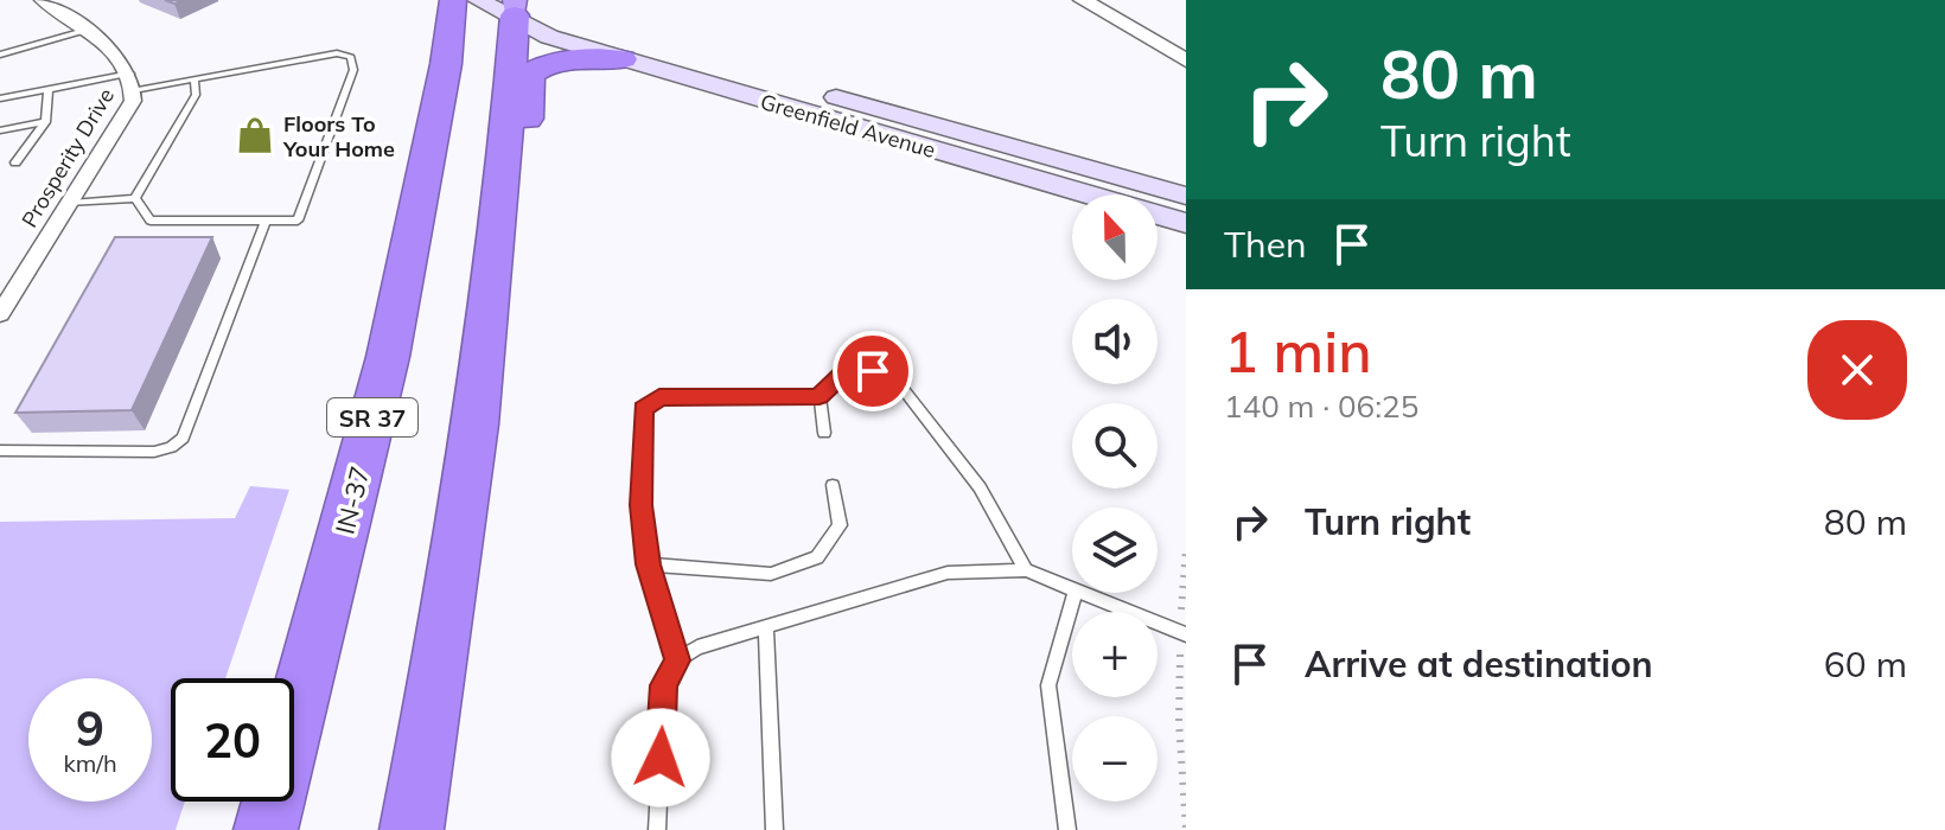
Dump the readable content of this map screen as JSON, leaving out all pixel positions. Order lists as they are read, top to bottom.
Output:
{
  "streets": {
    "highway": ["SR 37", "IN-37"],
    "main road": ["Greenfield Avenue"],
    "street": ["Prosperity Drive"]
  },
  "places": {
    "shop": ["Floors To Your Home"]
  },
  "north": "top",
  "page": {
    "turn": ["80 m", "Turn right"],
    "map_buttons": ["+", "−"],
    "then": "Then",
    "heading": ["1 min", "140 m · 06:25"],
    "list": [
      {
        "name": "Turn right",
        "value": "80 m"
      },
      {
        "name": "Arrive at destination",
        "value": "60 m"
      }
    ],
    "speed": "9 km/h",
    "limit": "20"
  }
}
